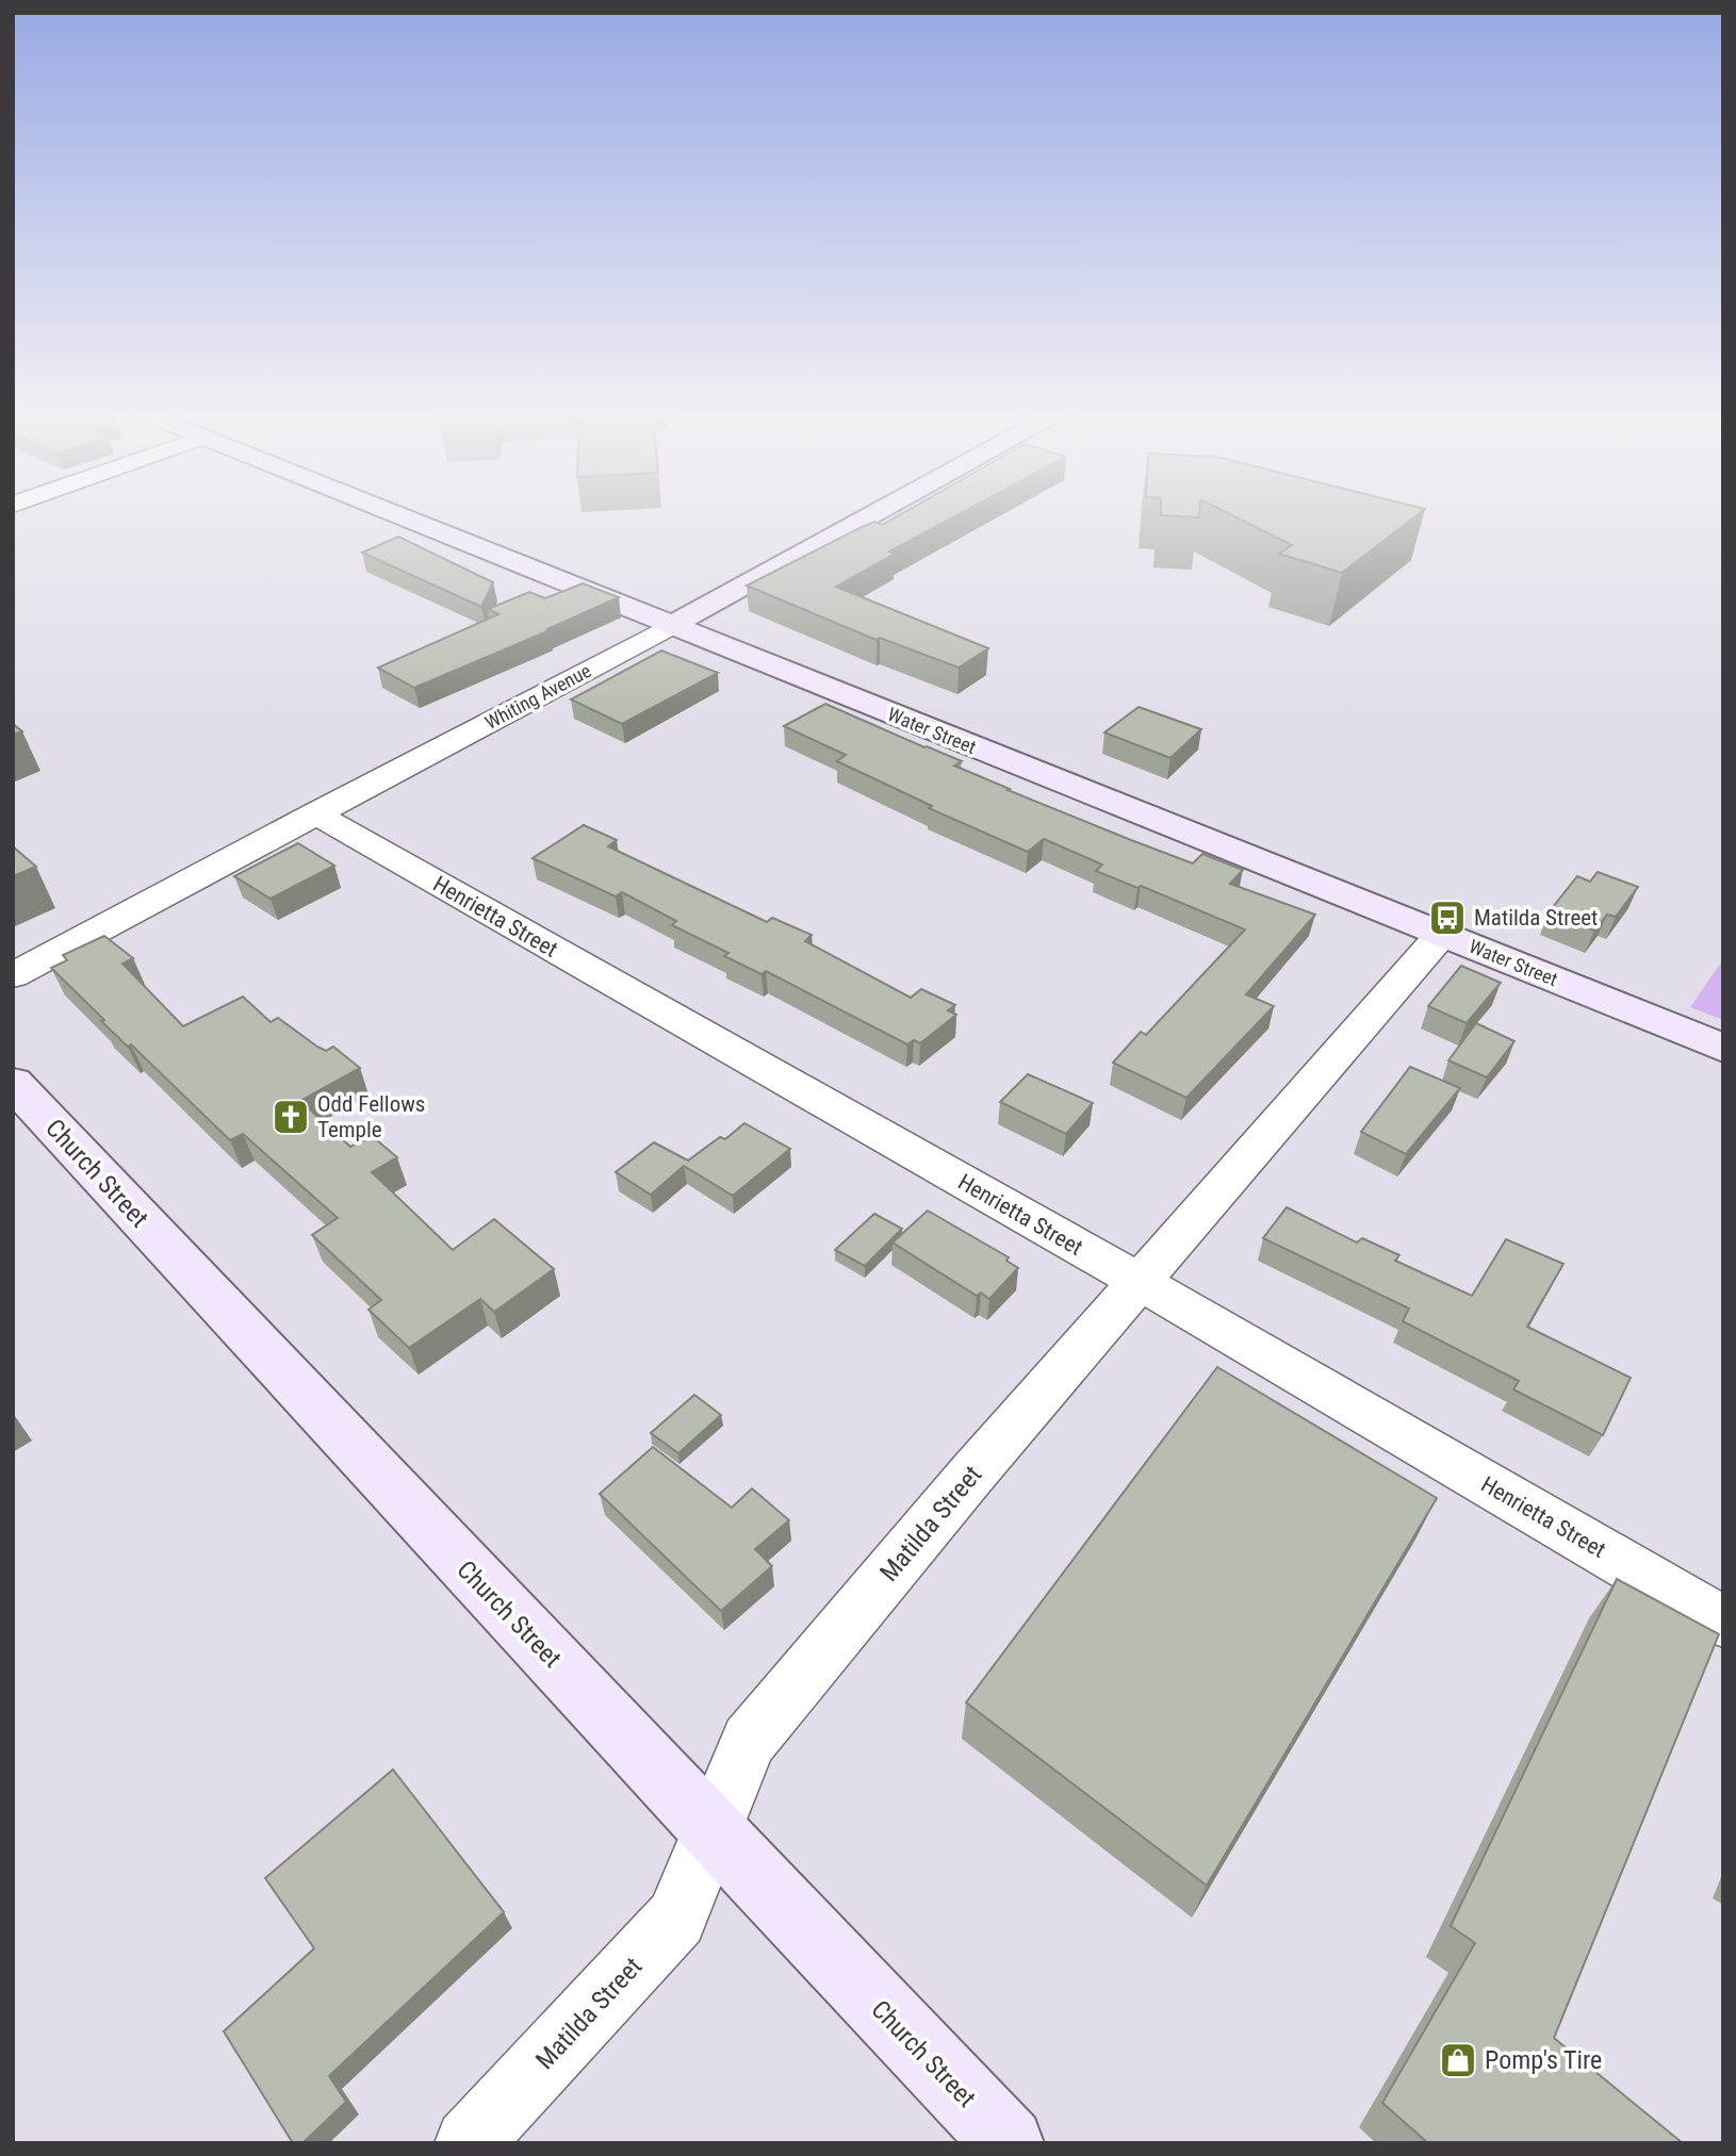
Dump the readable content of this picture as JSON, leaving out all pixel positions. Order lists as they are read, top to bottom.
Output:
{
  "streets": {
    "street": [
      "Whiting Avenue",
      "Water Street",
      "Henrietta Street",
      "Church Street",
      "Matilda Street"
    ]
  },
  "crossings": [
    ["Whiting Avenue", "Water Street"],
    ["Whiting Avenue", "Henrietta Street"],
    ["Water Street", "Matilda Street"],
    ["Henrietta Street", "Matilda Street"],
    ["Church Street", "Matilda Street"]
  ],
  "places": {
    "bus stop": ["Matilda Street"],
    "church": ["Odd Fellows Temple"],
    "shop": ["Pomp's Tire"]
  }
}
